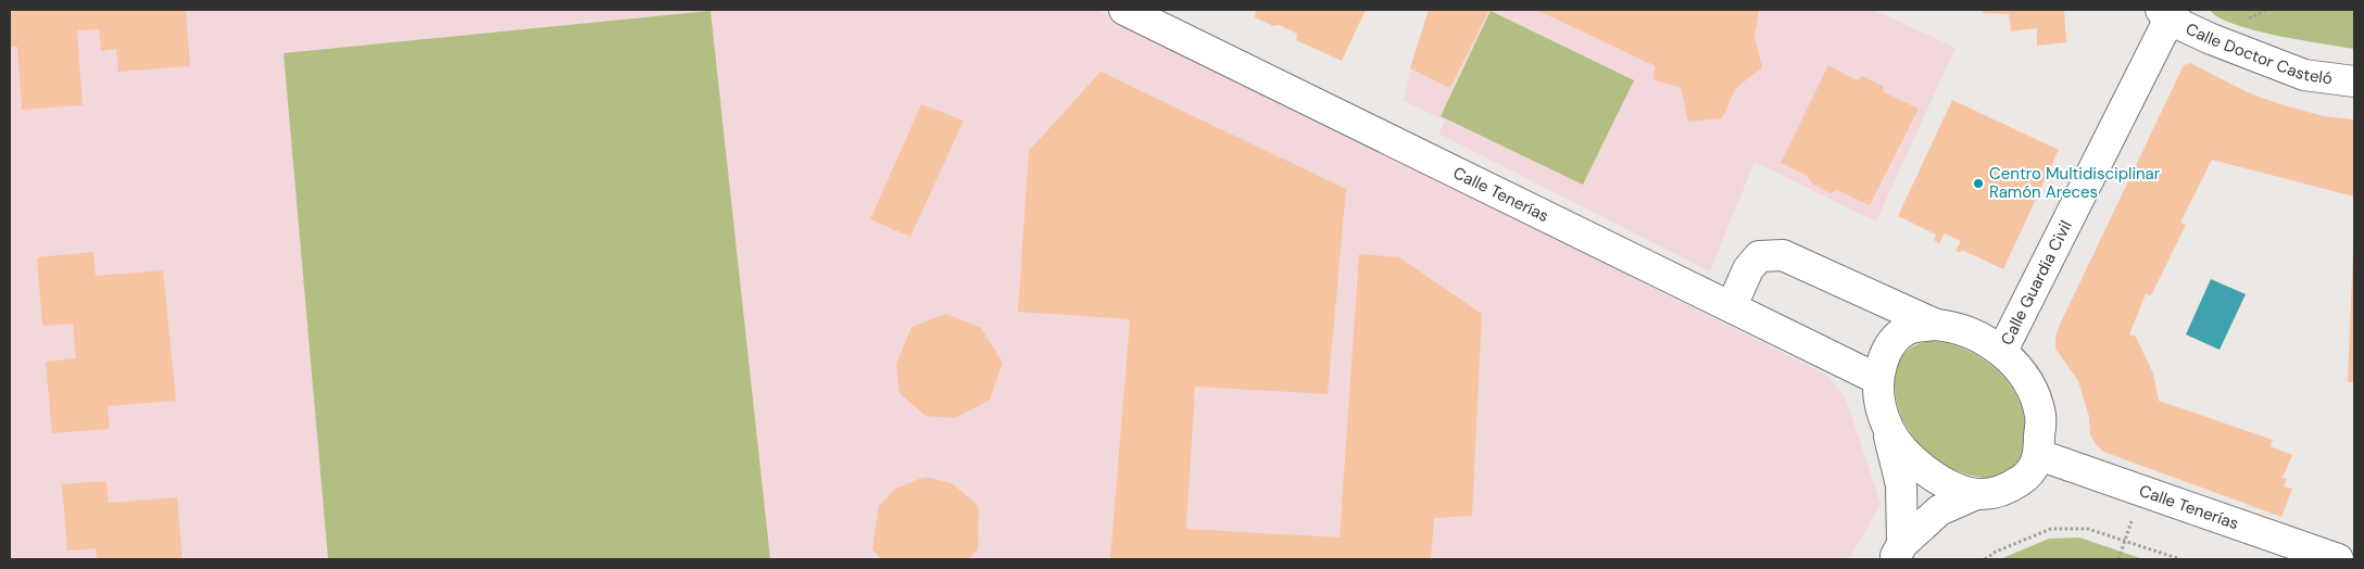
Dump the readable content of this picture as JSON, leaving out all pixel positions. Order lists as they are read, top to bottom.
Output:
{
  "streets": {
    "street": ["Calle Doctor Casteló", "Calle Tenerías", "Calle Guardia Civil"]
  },
  "crossings": [
    ["Calle Doctor Casteló", "Calle Guardia Civil"],
    ["Calle Tenerías", "Calle Guardia Civil"]
  ],
  "places": ["Centro Multidisciplinar Ramón Areces"]
}
